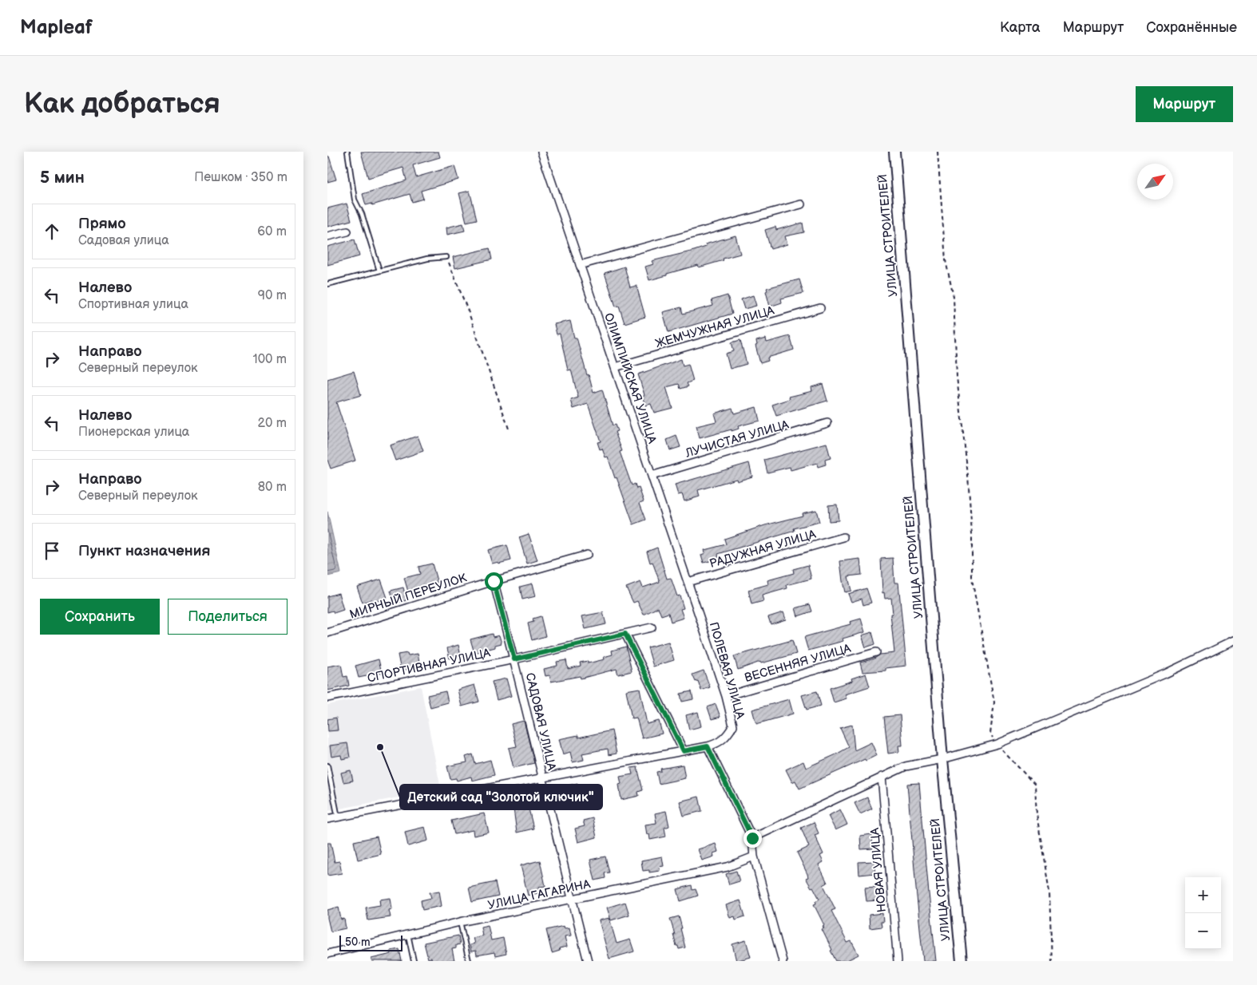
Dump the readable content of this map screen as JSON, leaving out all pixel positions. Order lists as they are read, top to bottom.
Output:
{
  "streets": {
    "main road": ["УЛИЦА СТРОИТЕЛЕЙ"],
    "street": [
      "ЖЕМЧУЖНАЯ УЛИЦА",
      "ОЛИМПИЙСКАЯ УЛИЦА",
      "ЛУЧИСТАЯ УЛИЦА",
      "РАДУЖНАЯ УЛИЦА",
      "МИРНЫЙ ПЕРЕУЛОК",
      "ВЕСЕННЯЯ УЛИЦА",
      "СПОРТИВНАЯ УЛИЦА",
      "ПОЛЕВАЯ УЛИЦА",
      "САДОВАЯ УЛИЦА",
      "НОВАЯ УЛИЦА",
      "УЛИЦА ГАГАРИНА"
    ]
  },
  "crossings": [
    ["ЖЕМЧУЖНАЯ УЛИЦА", "ОЛИМПИЙСКАЯ УЛИЦА"],
    ["ОЛИМПИЙСКАЯ УЛИЦА", "ЛУЧИСТАЯ УЛИЦА"],
    ["ОЛИМПИЙСКАЯ УЛИЦА", "РАДУЖНАЯ УЛИЦА"],
    ["ОЛИМПИЙСКАЯ УЛИЦА", "ПОЛЕВАЯ УЛИЦА"],
    ["МИРНЫЙ ПЕРЕУЛОК", "САДОВАЯ УЛИЦА"],
    ["ВЕСЕННЯЯ УЛИЦА", "ПОЛЕВАЯ УЛИЦА"],
    ["СПОРТИВНАЯ УЛИЦА", "САДОВАЯ УЛИЦА"],
    ["САДОВАЯ УЛИЦА", "УЛИЦА ГАГАРИНА"]
  ],
  "places": ["Детский сад \"Золотой ключик\""],
  "scale_bar": "50 m",
  "north": "top right",
  "page": {
    "header": "Mapleaf",
    "nav": ["Карта", "Маршрут", "Сохранённые"],
    "buttons": [
      "Маршрут",
      ["Сохранить", "Поделиться"]
    ],
    "title": "Как добраться",
    "heading": ["5 мин", "Пешком · 350 m"],
    "list": [
      ["Прямо", "Садовая улица", "60 m"],
      ["Налево", "Спортивная улица", "90 m"],
      ["Направо", "Северный переулок", "100 m"],
      ["Налево", "Пионерская улица", "20 m"],
      ["Направо", "Северный переулок", "80 m"],
      "Пункт назначения"
    ],
    "map_buttons": ["+", "−"],
    "scale": "50 m"
  }
}
